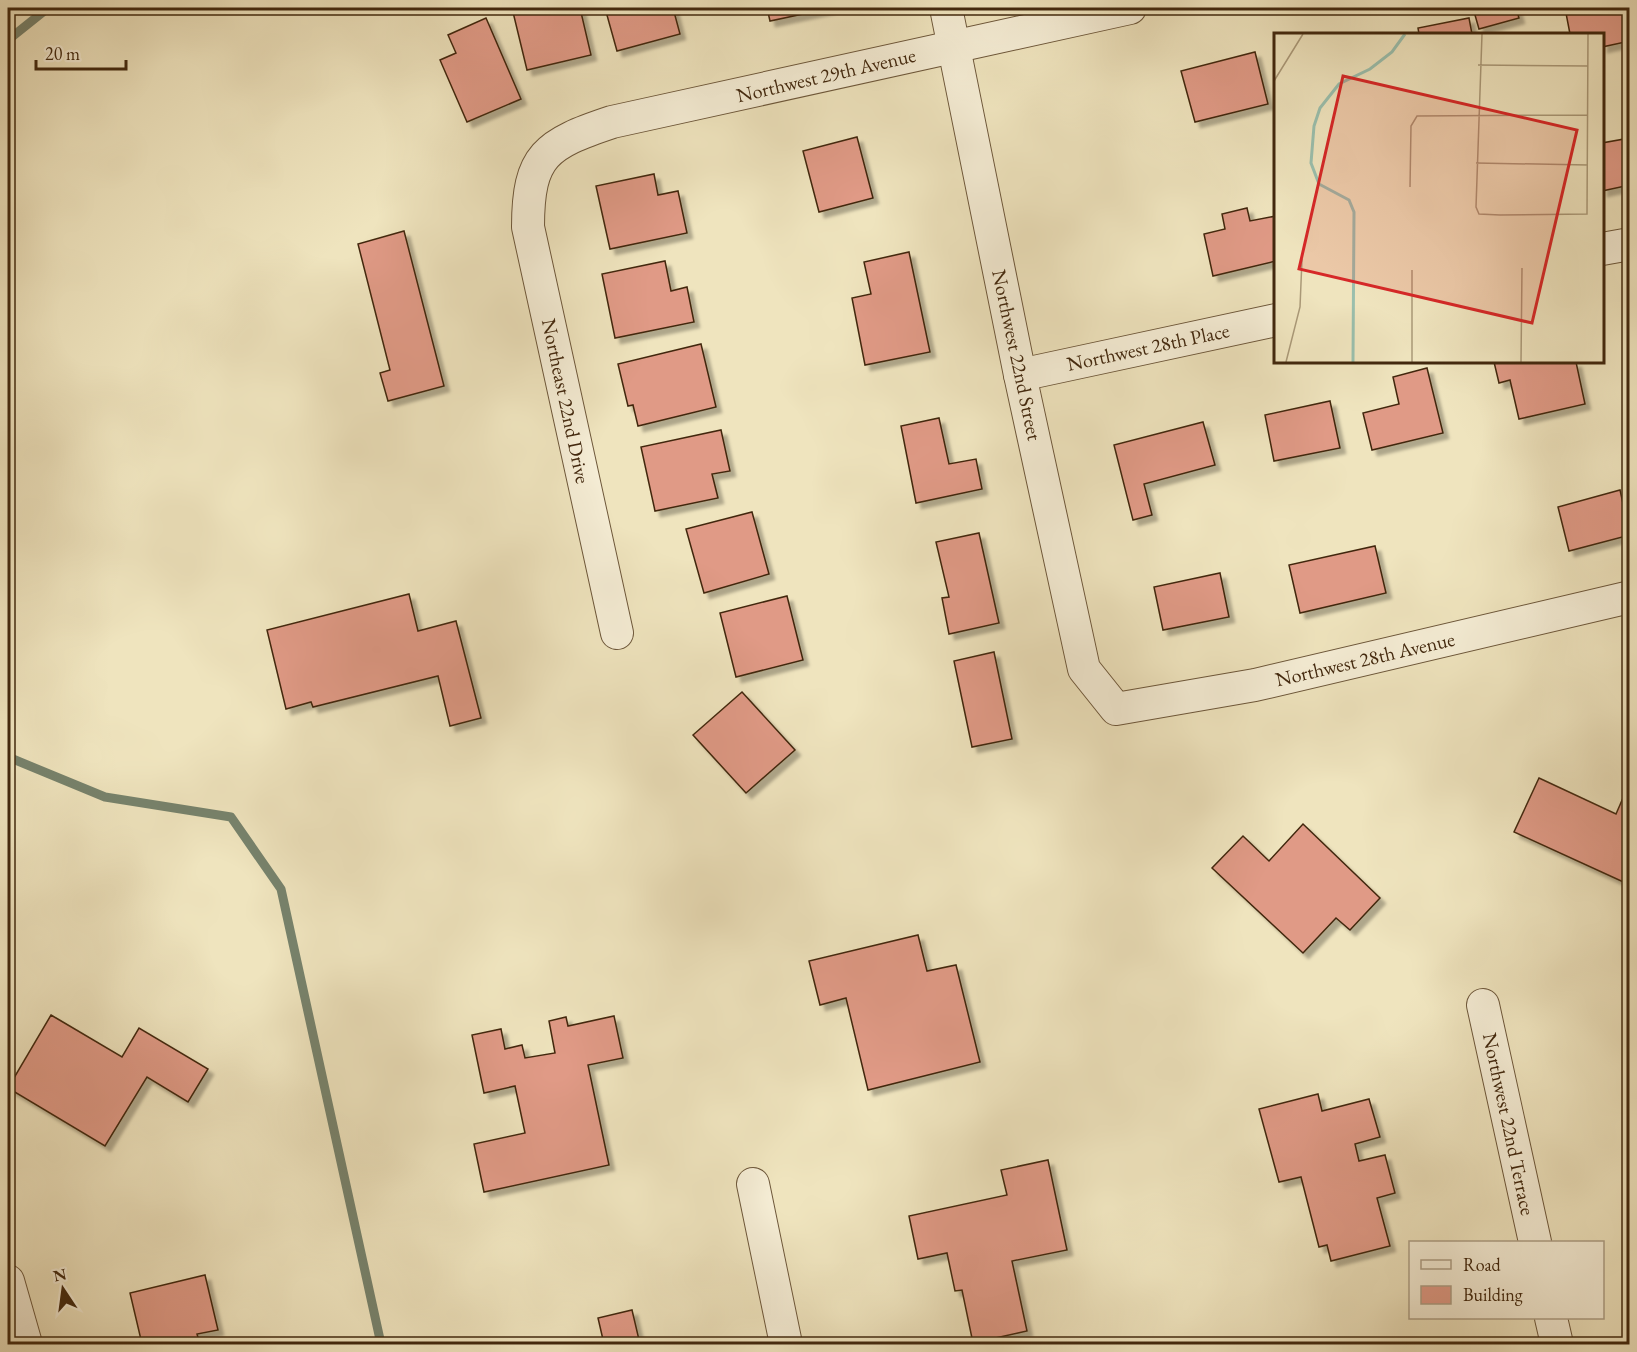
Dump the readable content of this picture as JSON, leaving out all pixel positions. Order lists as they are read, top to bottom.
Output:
{
  "streets": {
    "street": [
      "Northwest 29th Avenue",
      "Northwest 28th Place",
      "Northwest 22nd Street",
      "Northeast 22nd Drive",
      "Northwest 28th Avenue",
      "Northwest 22nd Terrace"
    ]
  },
  "crossings": [
    ["Northwest 29th Avenue", "Northwest 22nd Street"],
    ["Northwest 29th Avenue", "Northeast 22nd Drive"],
    ["Northwest 28th Place", "Northwest 22nd Street"],
    ["Northwest 22nd Street", "Northwest 28th Avenue"]
  ],
  "legend": ["Road", "Building"],
  "scale_bar": "20 m",
  "north": "top"
}
